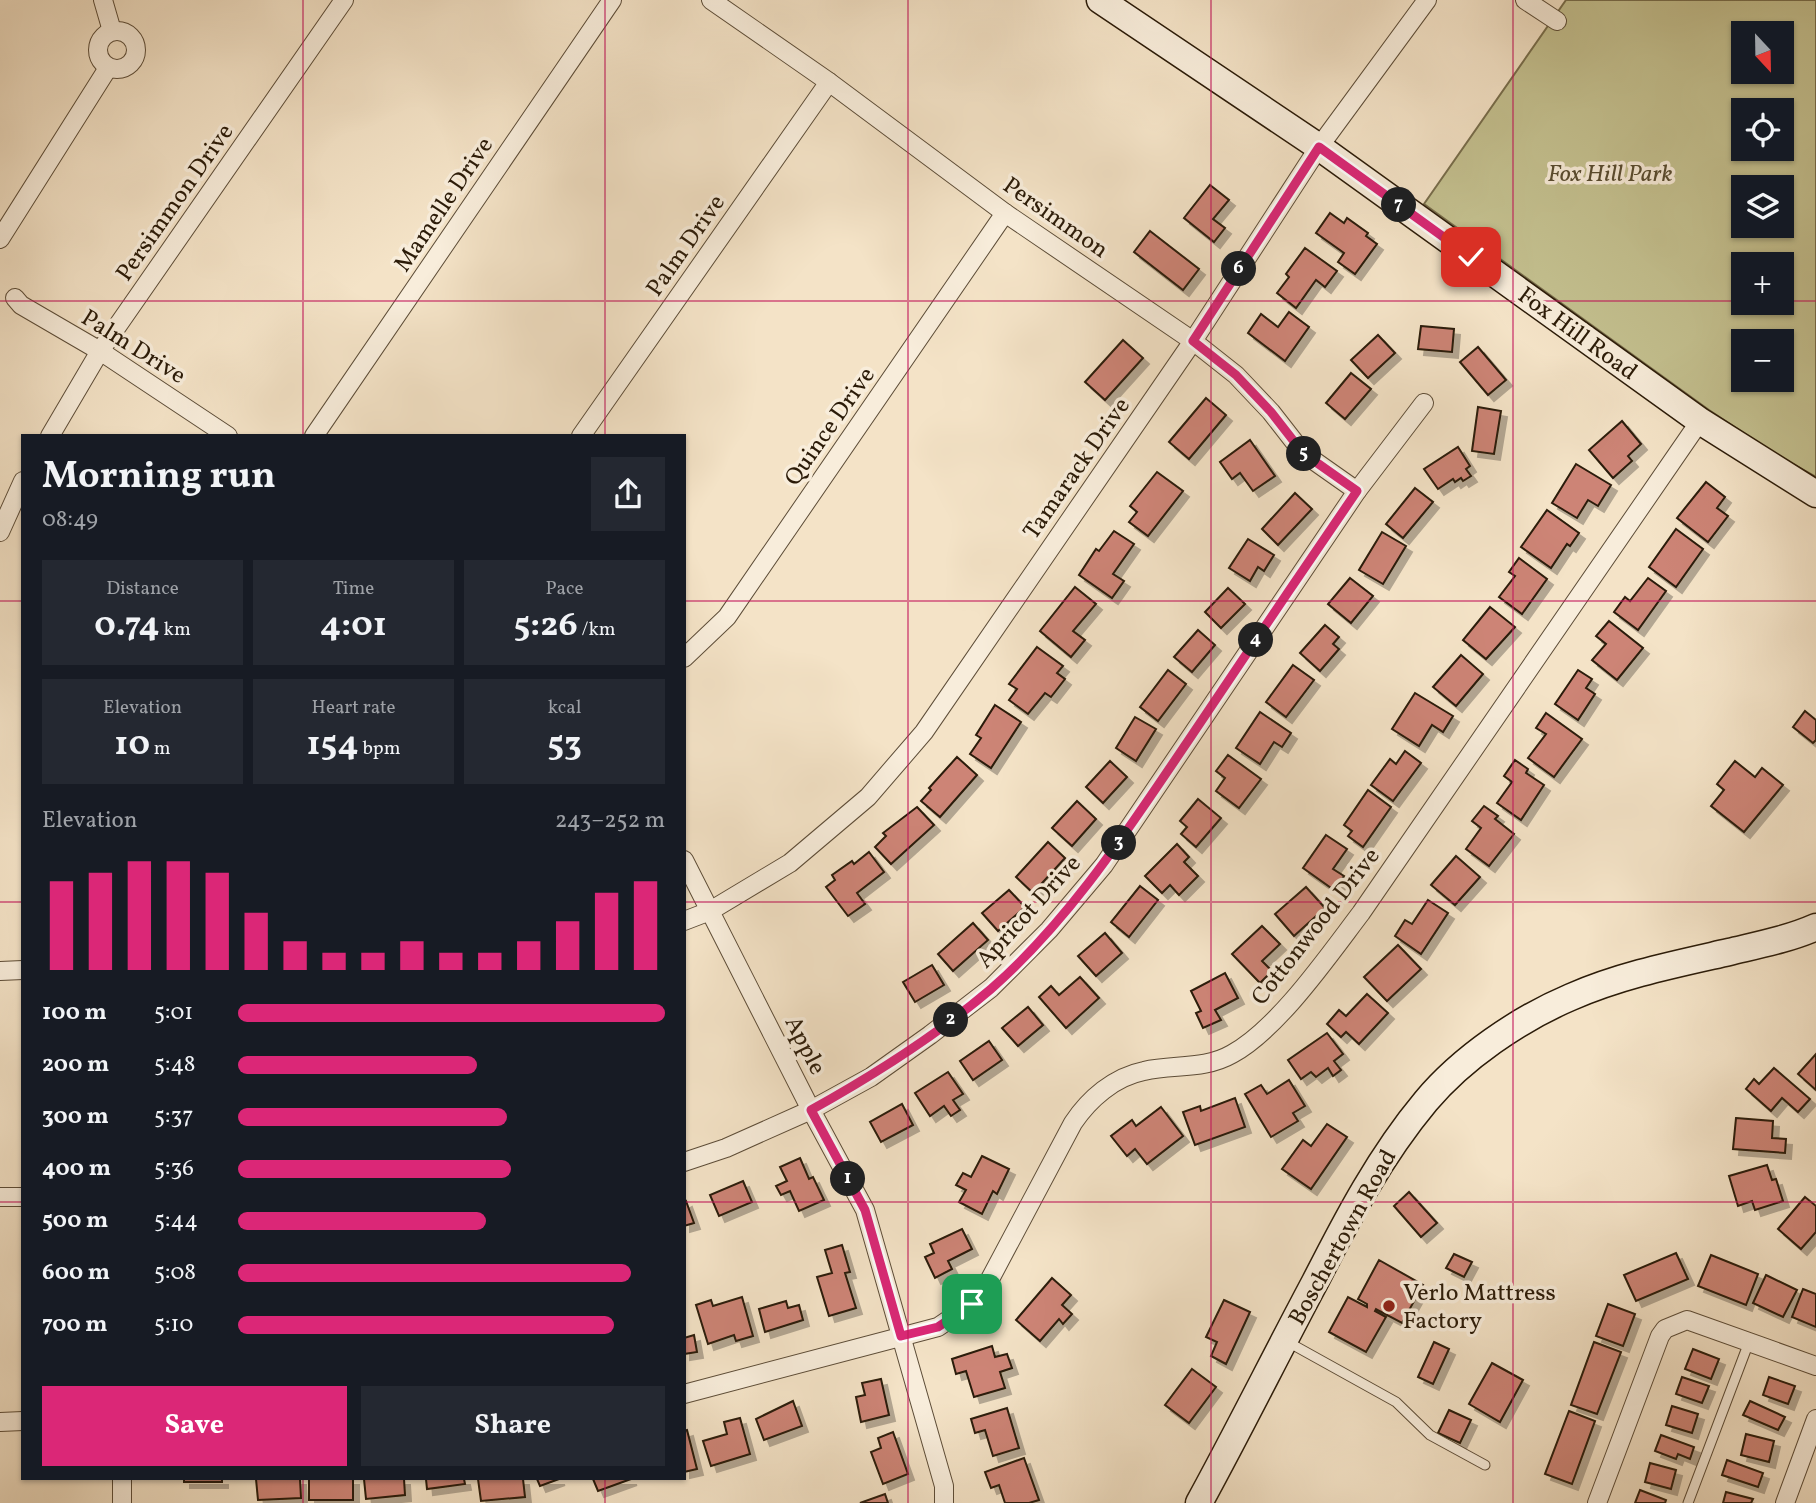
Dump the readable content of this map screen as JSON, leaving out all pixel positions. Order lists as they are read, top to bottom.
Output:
{
  "streets": {
    "street": [
      "Persimmon Drive",
      "Mamelle Drive",
      "Persimmon",
      "Palm Drive",
      "Fox Hill Road",
      "Quince Drive",
      "Tamarack Drive",
      "Apricot Drive",
      "Cottonwood Drive",
      "Apple",
      "Boschertown Road"
    ]
  },
  "crossings": [
    ["Persimmon Drive", "Palm Drive"],
    ["Persimmon", "Palm Drive"],
    ["Persimmon", "Quince Drive"],
    ["Persimmon", "Tamarack Drive"],
    ["Persimmon", "Apricot Drive"],
    ["Fox Hill Road", "Tamarack Drive"],
    ["Fox Hill Road", "Cottonwood Drive"],
    ["Tamarack Drive", "Apple"],
    ["Apricot Drive", "Apple"],
    ["Cottonwood Drive", "Apple"]
  ],
  "parks": ["Fox Hill Park"],
  "places": ["Verlo Mattress Factory"],
  "north": "bottom",
  "page": {
    "map_buttons": ["+", "−"],
    "pins": [
      "7",
      "6",
      "5",
      "4",
      "3",
      "2",
      "1"
    ],
    "heading": ["Morning run", "08:49"],
    "stats": [
      ["Distance", "0.74 km"],
      ["Time", "4:01"],
      ["Pace", "5:26 /km"],
      ["Elevation", "10 m"],
      ["Heart rate", "154 bpm"],
      ["kcal", "53"]
    ],
    "chart": ["Elevation", "243–252 m"],
    "list": [
      {
        "name": "100 m",
        "note": "5:01"
      },
      {
        "name": "200 m",
        "note": "5:48"
      },
      {
        "name": "300 m",
        "note": "5:37"
      },
      {
        "name": "400 m",
        "note": "5:36"
      },
      {
        "name": "500 m",
        "note": "5:44"
      },
      {
        "name": "600 m",
        "note": "5:08"
      },
      {
        "name": "700 m",
        "note": "5:10"
      }
    ],
    "buttons": ["Save", "Share"]
  }
}
